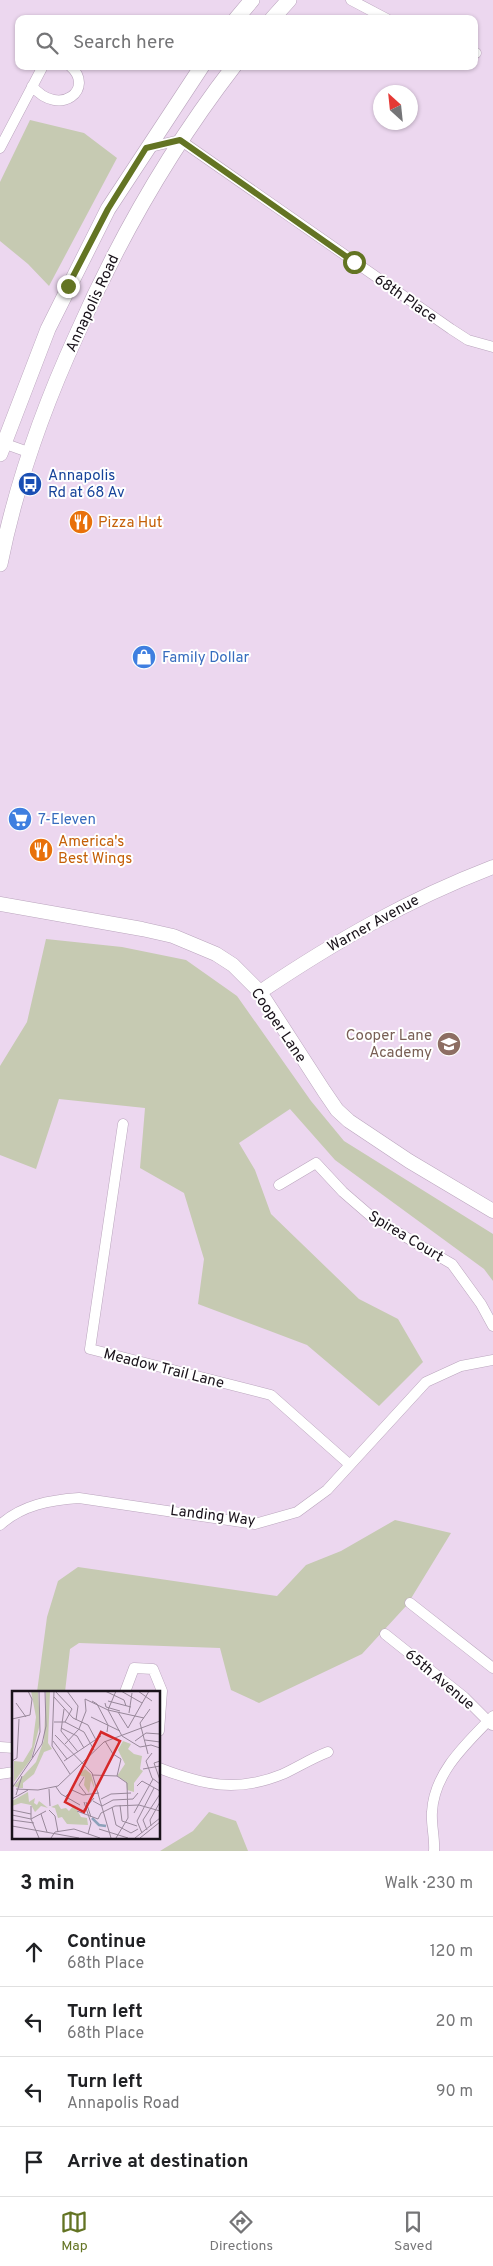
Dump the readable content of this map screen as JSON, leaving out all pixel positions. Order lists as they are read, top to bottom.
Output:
{
  "streets": {
    "main road": ["Annapolis Road"],
    "street": [
      "68th Place",
      "Warner Avenue",
      "Cooper Lane",
      "Spirea Court",
      "Meadow Trail Lane",
      "Landing Way",
      "65th Avenue"
    ]
  },
  "crossings": [
    ["68th Place", "Annapolis Road"],
    ["Warner Avenue", "Cooper Lane"],
    ["Meadow Trail Lane", "Landing Way"]
  ],
  "places": {
    "bus stop": ["Annapolis Rd at 68 Av"],
    "restaurant": ["Pizza Hut", "America's Best Wings"],
    "shop": ["Family Dollar"],
    "supermarket": ["7-Eleven"],
    "school or university": ["Cooper Lane Academy"]
  },
  "north": "top left",
  "page": {
    "search": "Search here",
    "heading": ["3 min", "Walk · 230 m"],
    "list": [
      ["Continue", "68th Place", "120 m"],
      ["Turn left", "68th Place", "20 m"],
      ["Turn left", "Annapolis Road", "90 m"],
      "Arrive at destination"
    ],
    "nav": ["Map", "Directions", "Saved"]
  }
}
